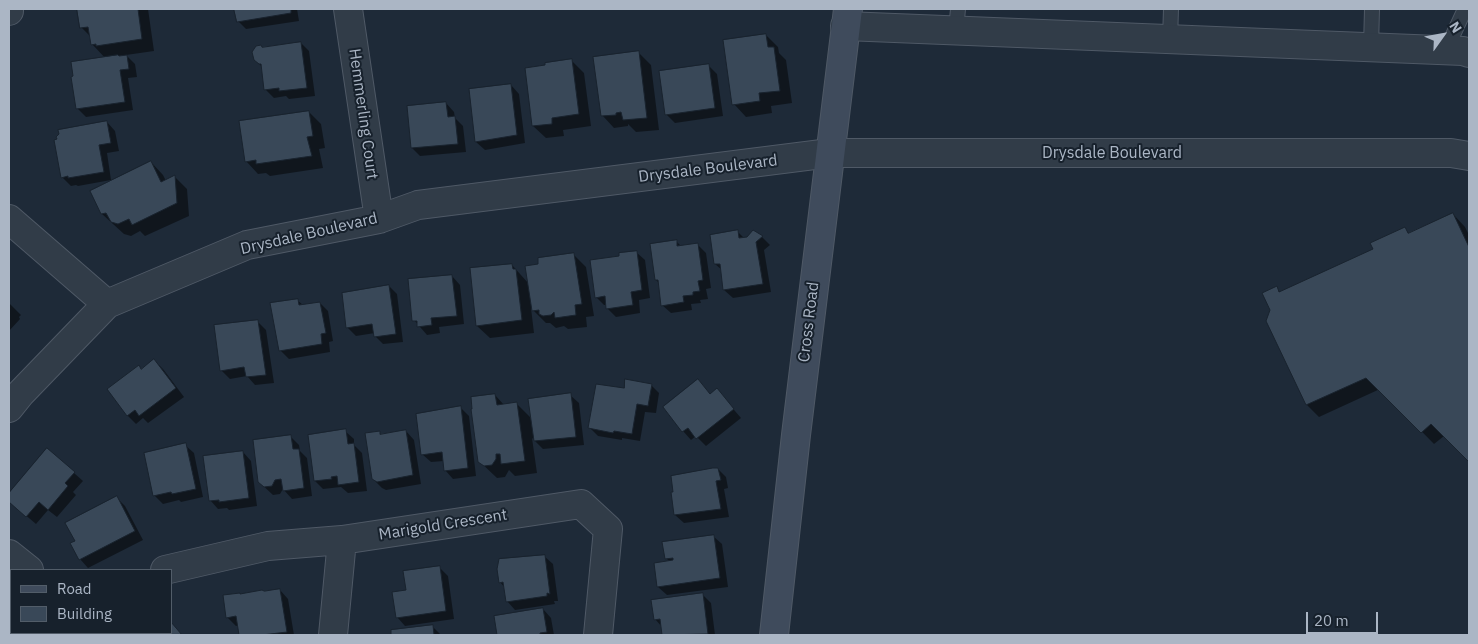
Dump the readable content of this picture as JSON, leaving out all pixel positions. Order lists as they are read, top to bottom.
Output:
{
  "streets": {
    "street": [
      "Hemmerling Court",
      "Drysdale Boulevard",
      "Cross Road",
      "Marigold Crescent"
    ]
  },
  "crossings": [
    ["Hemmerling Court", "Drysdale Boulevard"],
    ["Drysdale Boulevard", "Cross Road"]
  ],
  "legend": ["Road", "Building"],
  "scale_bar": "20 m",
  "north": "top right"
}
